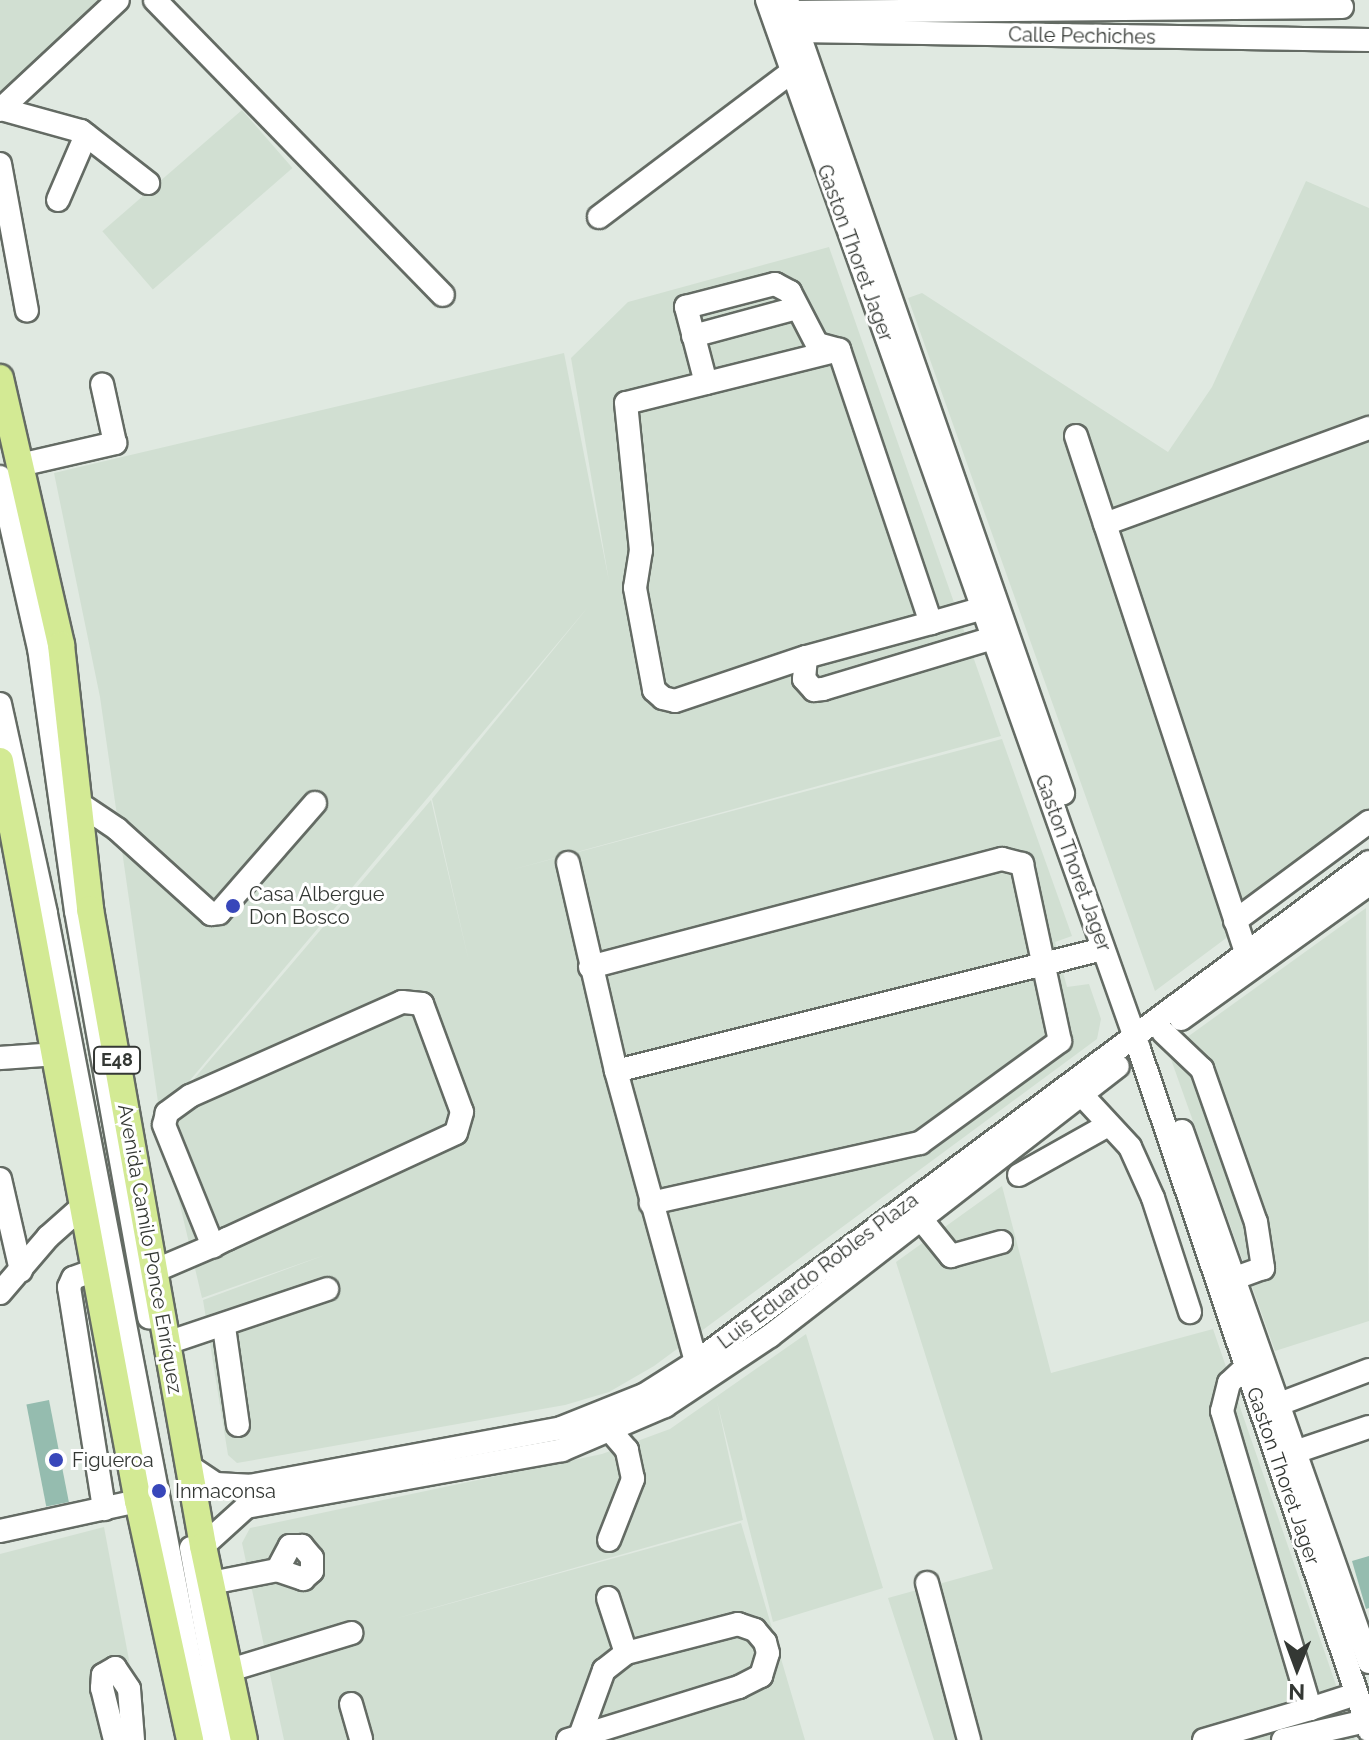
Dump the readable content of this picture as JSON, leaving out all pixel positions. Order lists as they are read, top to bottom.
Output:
{
  "streets": {
    "main road": ["E48", "Avenida Camilo Ponce Enríquez"],
    "street": ["Calle Pechiches", "Gaston Thoret Jager", "Luis Eduardo Robles Plaza"]
  },
  "crossings": [
    ["Calle Pechiches", "Gaston Thoret Jager"],
    ["Gaston Thoret Jager", "Luis Eduardo Robles Plaza"],
    ["Avenida Camilo Ponce Enríquez", "Luis Eduardo Robles Plaza"]
  ],
  "places": ["Casa Albergue Don Bosco", "Figueroa", "Inmaconsa"],
  "north": "bottom"
}
